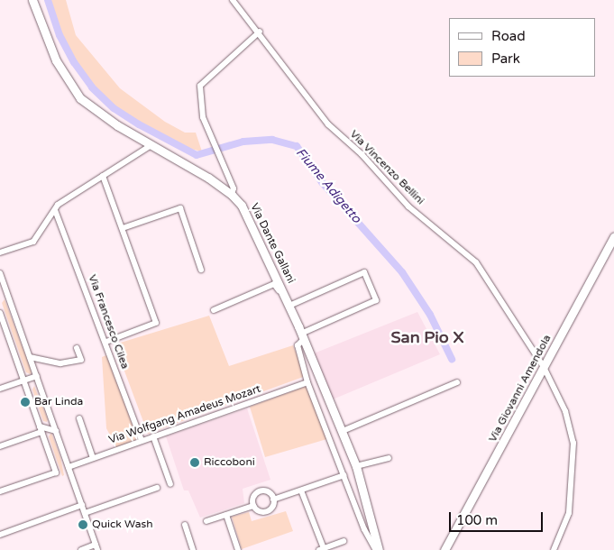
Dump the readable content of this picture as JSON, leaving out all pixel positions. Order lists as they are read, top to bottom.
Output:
{
  "streets": {
    "street": [
      "Via Vincenzo Bellini",
      "Via Dante Gallani",
      "Via Francesco Cilea",
      "Via Giovanni Amendola",
      "Via Wolfgang Amadeus Mozart"
    ]
  },
  "crossings": [
    ["Via Vincenzo Bellini", "Via Giovanni Amendola"],
    ["Via Francesco Cilea", "Via Wolfgang Amadeus Mozart"]
  ],
  "districts": ["San Pio X"],
  "water": ["Fiume Adigetto"],
  "places": ["Bar Linda", "Riccoboni", "Quick Wash"],
  "legend": ["Road", "Park"],
  "scale_bar": "100 m"
}
